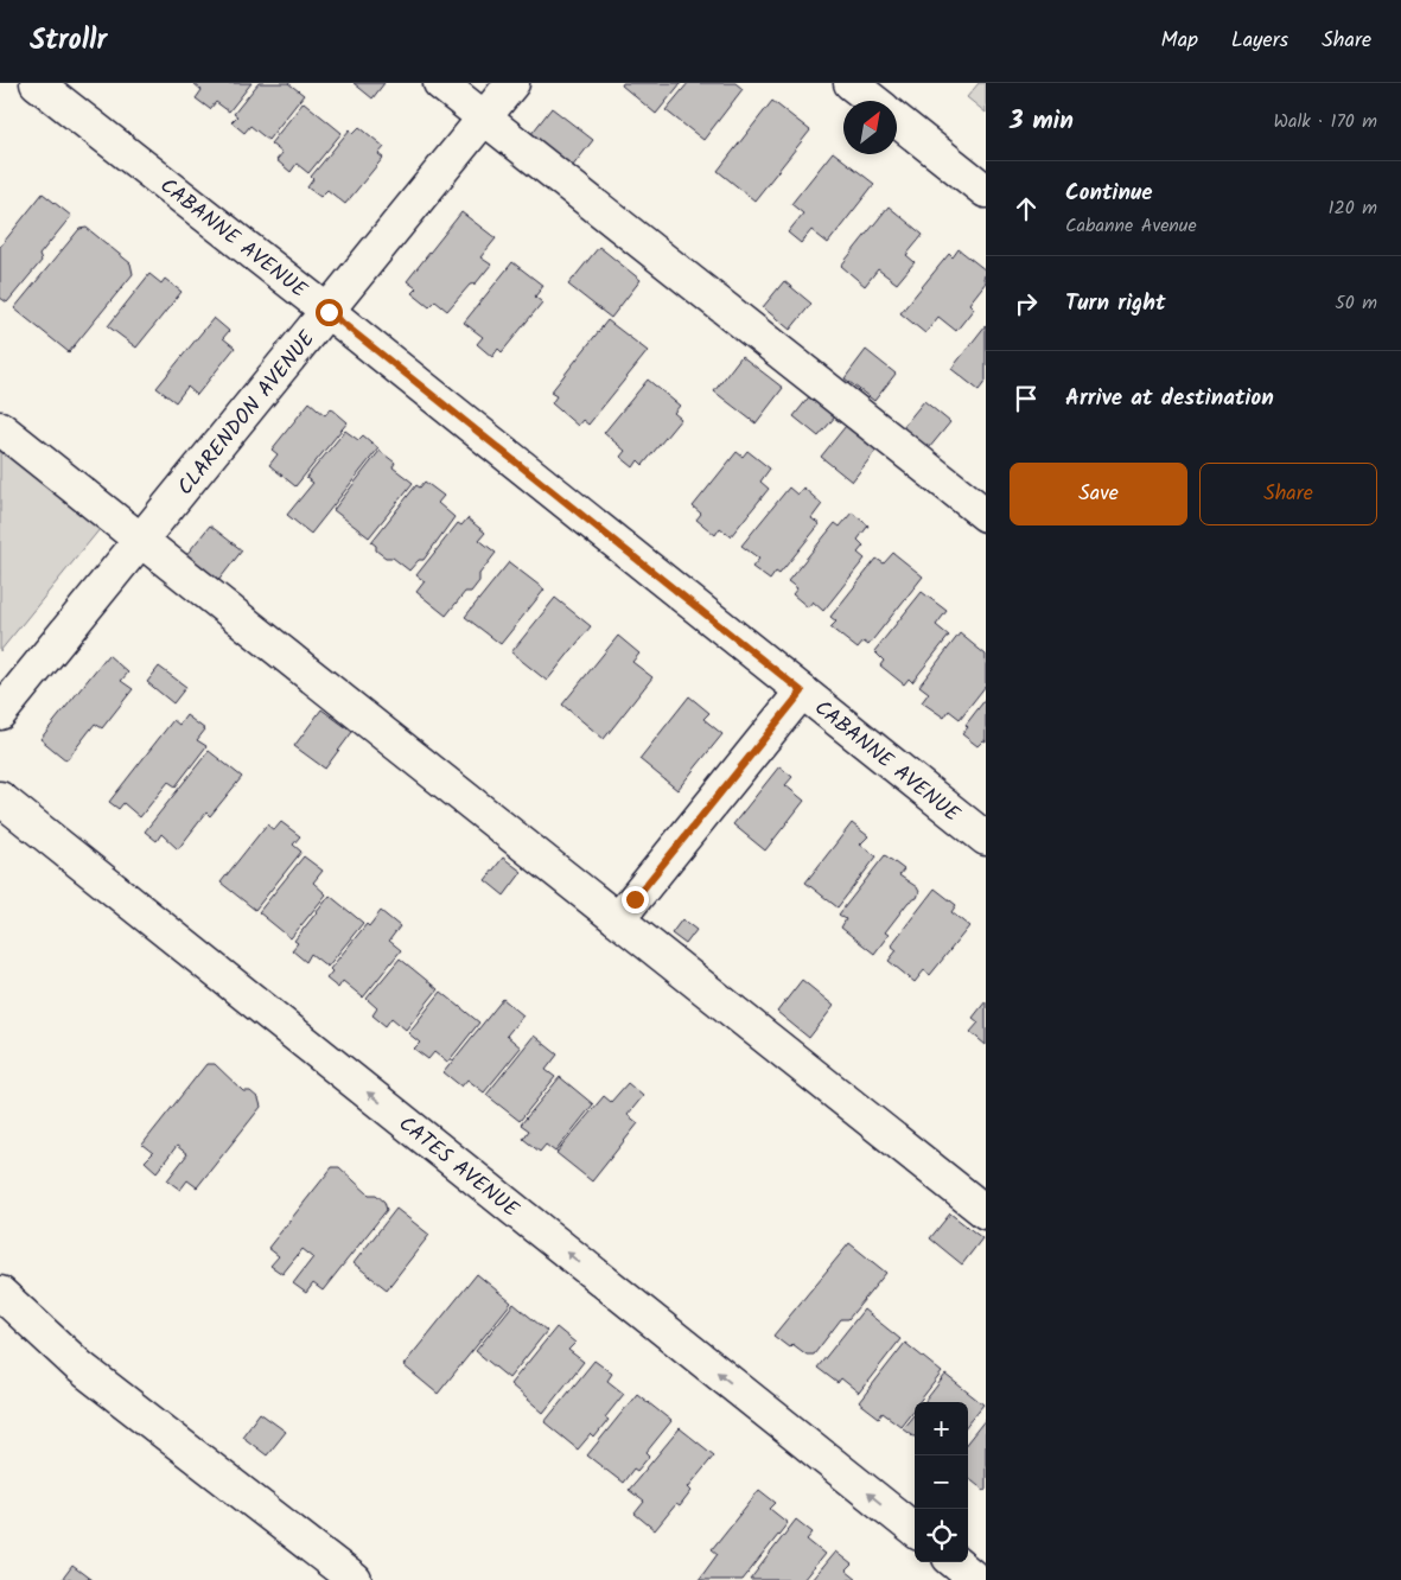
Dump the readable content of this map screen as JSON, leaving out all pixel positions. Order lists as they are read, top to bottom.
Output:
{
  "streets": {
    "street": ["CABANNE AVENUE", "CLARENDON AVENUE", "CATES AVENUE"]
  },
  "crossings": [
    ["CABANNE AVENUE", "CLARENDON AVENUE"]
  ],
  "north": "top right",
  "page": {
    "header": "Strollr",
    "nav": ["Map", "Layers", "Share"],
    "heading": ["3 min", "Walk · 170 m"],
    "list": [
      ["Continue", "Cabanne Avenue", "120 m"],
      ["Turn right", "50 m"],
      "Arrive at destination"
    ],
    "buttons": ["Save", "Share"],
    "map_buttons": ["+", "−"]
  }
}
